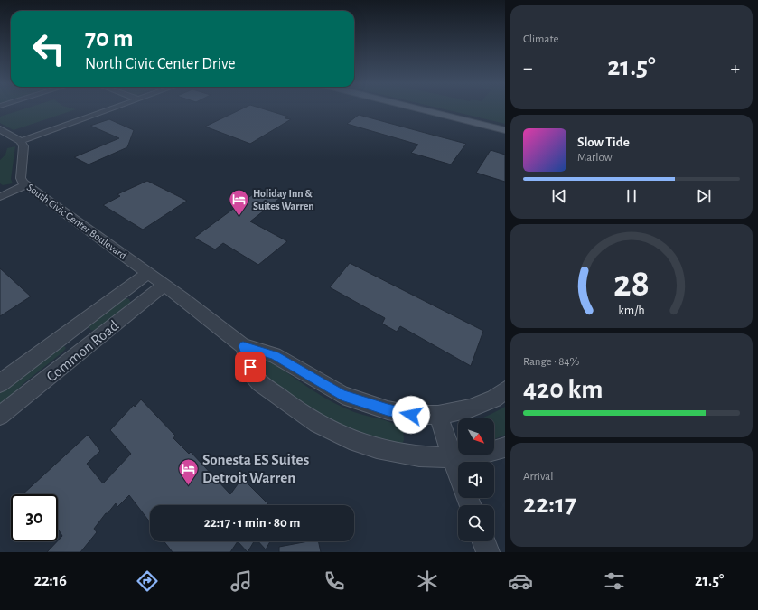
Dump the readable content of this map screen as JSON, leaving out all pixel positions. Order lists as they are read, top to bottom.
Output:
{
  "streets": {
    "street": ["South Civic Center Boulevard", "Common Road"]
  },
  "crossings": [
    ["South Civic Center Boulevard", "Common Road"]
  ],
  "places": {
    "hotel": ["Holiday Inn & Suites Warren", "Sonesta ES Suites Detroit Warren"]
  },
  "north": "bottom right",
  "page": {
    "tile": [
      "Climate",
      ["Range · 84%", "420 km"],
      ["Arrival", "22:17"]
    ],
    "turn": ["70 m", "North Civic Center Drive"],
    "heat": ["−", "21.5°", "+"],
    "song": ["Slow Tide", "Marlow"],
    "limit": "30",
    "trip": "22:17 · 1 min · 80 m",
    "tabs": ["22:16", "21.5°"],
    "gauge": ["28", "km/h"]
  }
}
